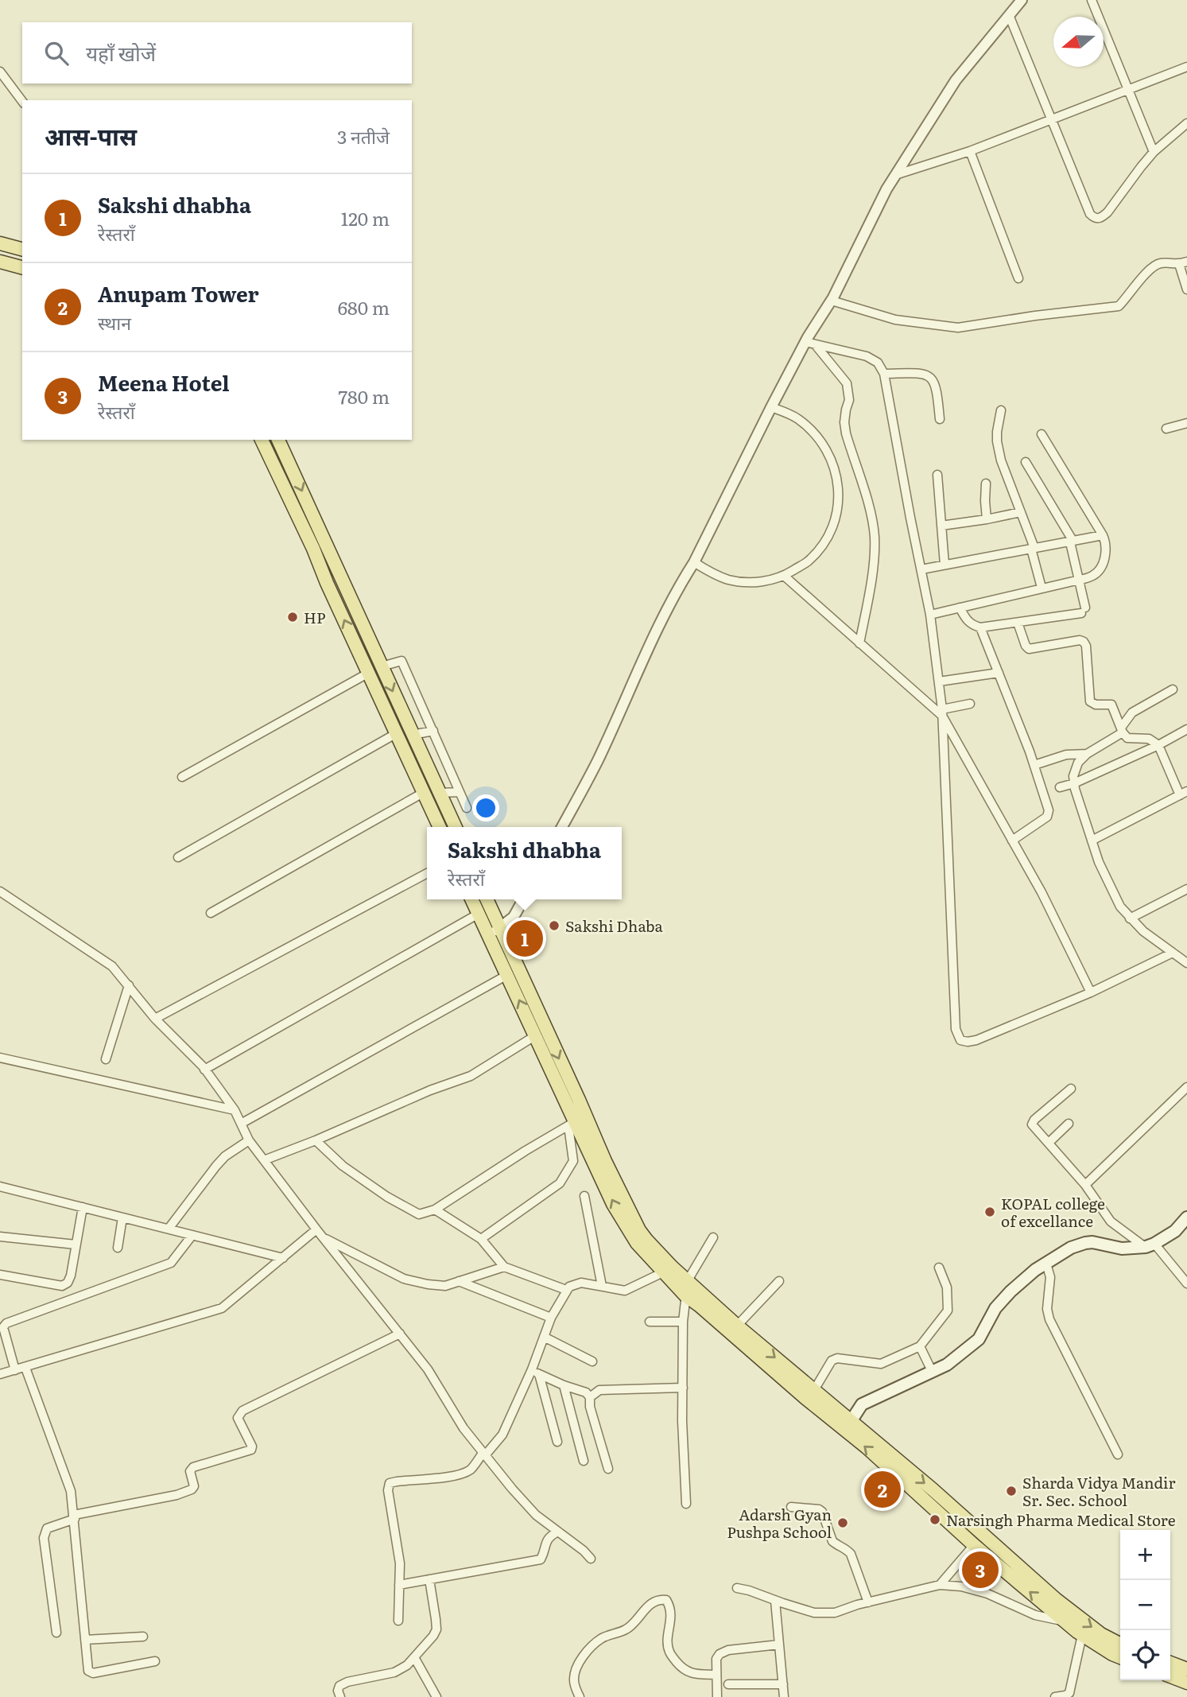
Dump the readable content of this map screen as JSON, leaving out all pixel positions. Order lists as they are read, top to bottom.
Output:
{
  "places": [
    "HP",
    "Sakshi Dhaba",
    "KOPAL college of excellance",
    "Sharda Vidya Mandir Sr. Sec. School",
    "Narsingh Pharma Medical Store",
    "Adarsh Gyan Pushpa School"
  ],
  "north": "left",
  "page": {
    "search": "यहाँ खोजें",
    "heading": ["आस-पास", "3 नतीजे"],
    "list": [
      {
        "mark": "1",
        "name": "Sakshi dhabha",
        "note": "रेस्तराँ",
        "value": "120 m"
      },
      {
        "mark": "2",
        "name": "Anupam Tower",
        "note": "स्थान",
        "value": "680 m"
      },
      {
        "mark": "3",
        "name": "Meena Hotel",
        "note": "रेस्तराँ",
        "value": "780 m"
      }
    ],
    "popup": ["Sakshi dhabha", "रेस्तराँ"],
    "pins": ["1", "2", "3"],
    "map_buttons": ["+", "−"]
  }
}
